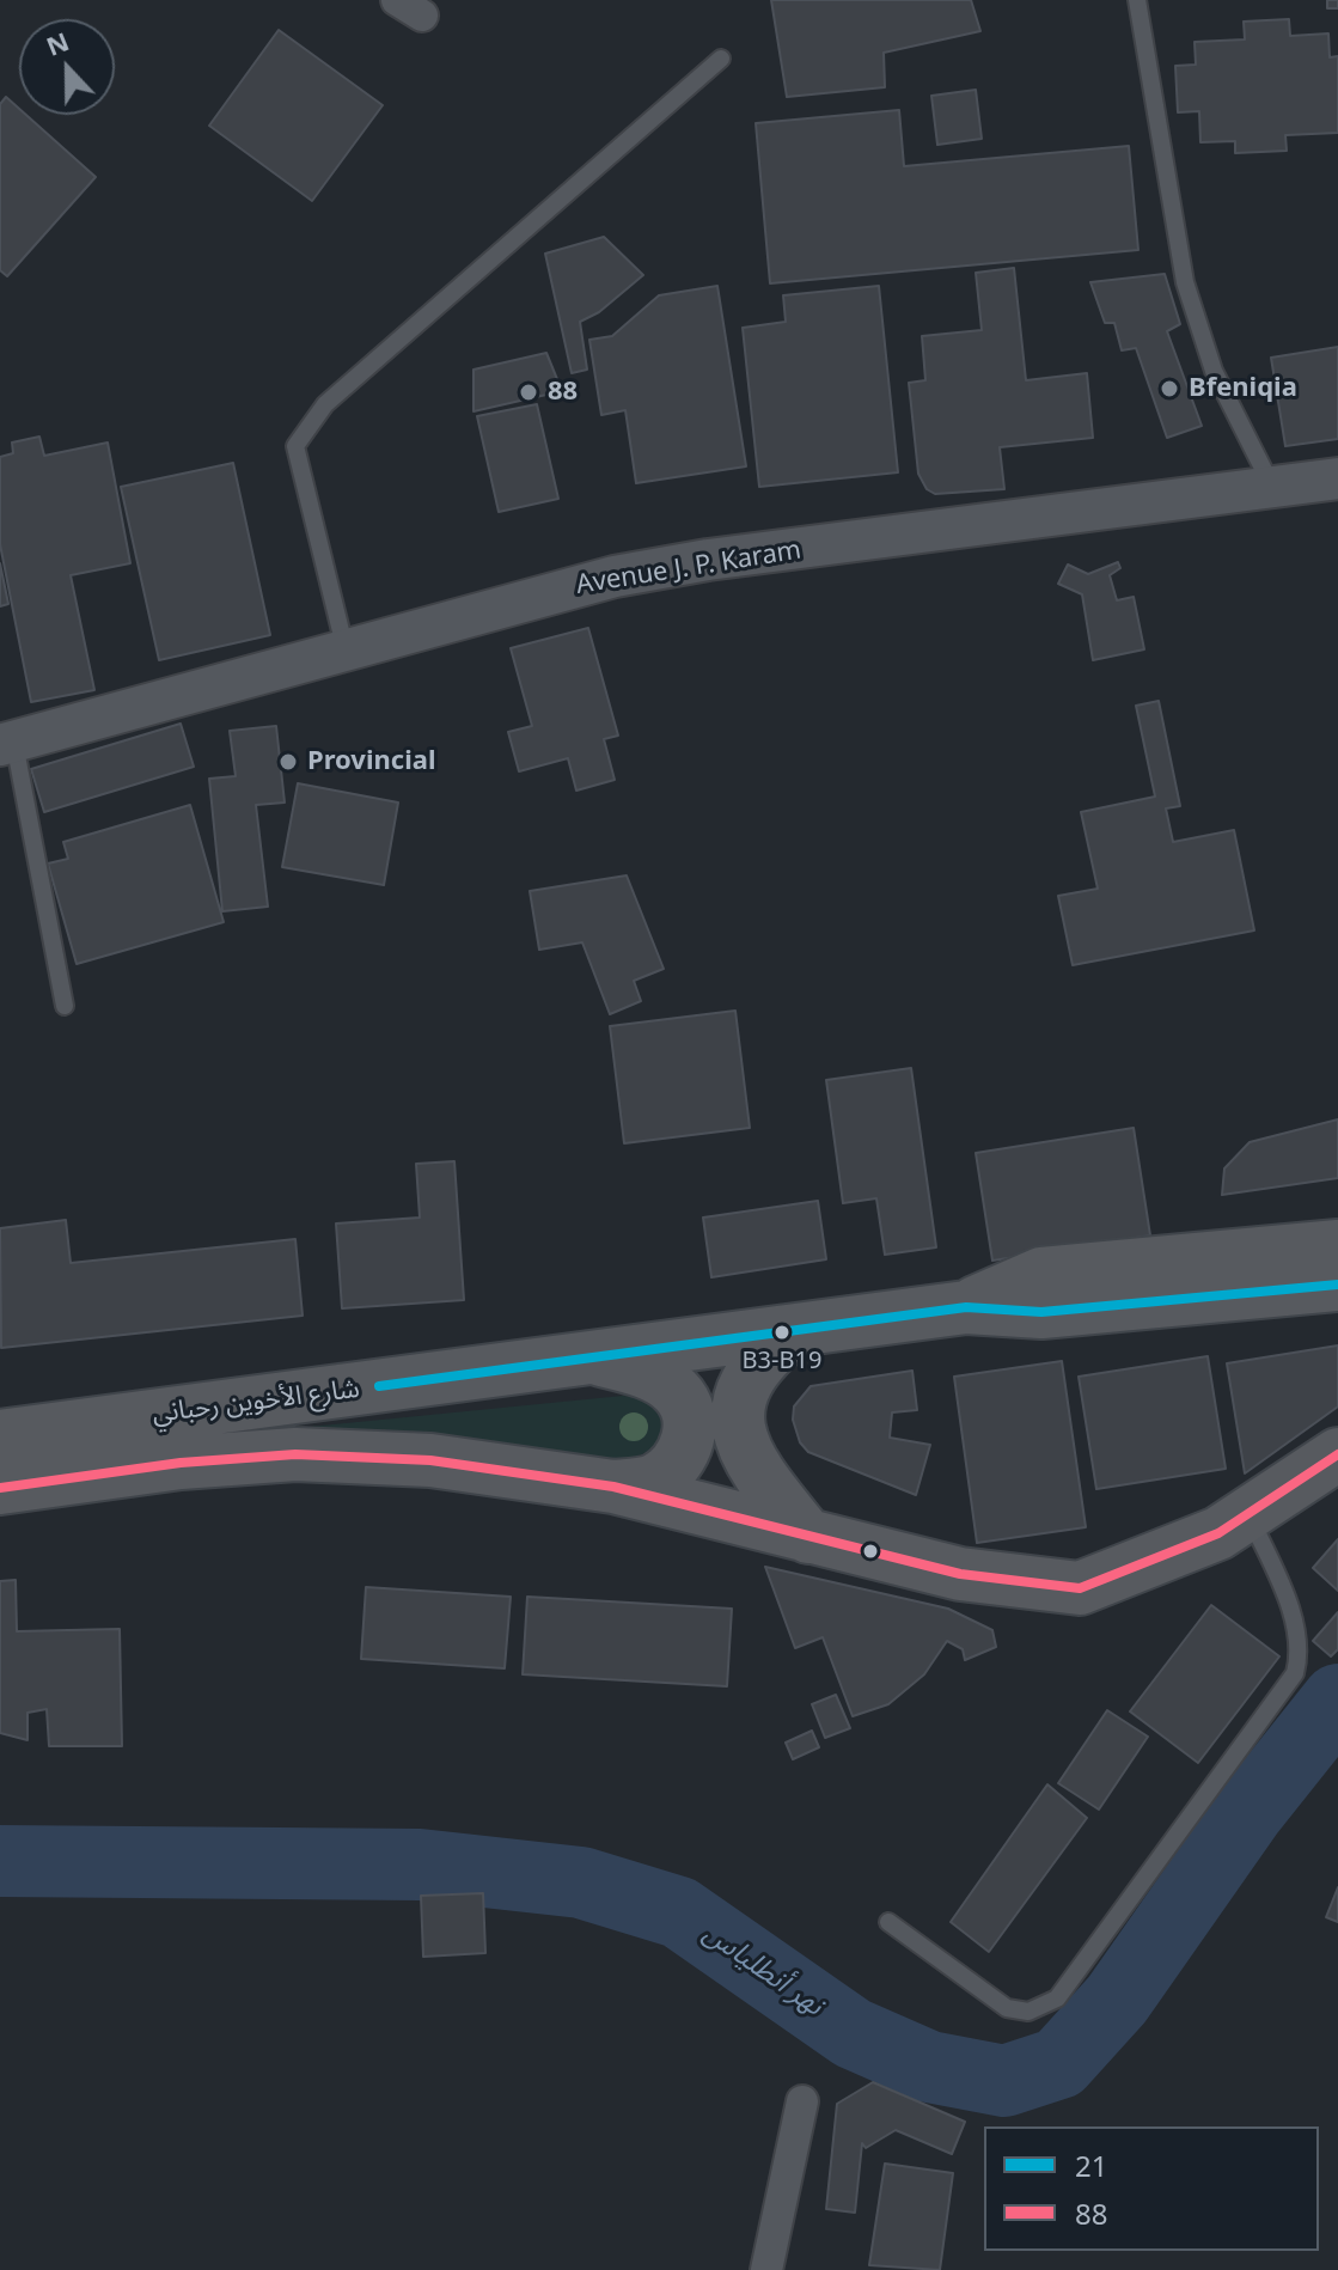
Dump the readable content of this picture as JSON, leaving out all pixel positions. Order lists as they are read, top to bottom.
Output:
{
  "streets": {
    "highway": ["شارع الأخوين رحباني"],
    "street": ["Avenue J. P. Karam"]
  },
  "water": ["نهر أنطلياس"],
  "places": [
    "Bfeniqia",
    "88",
    "Provincial",
    "B3-B19"
  ],
  "lines": ["transit line 21", "transit line 88"],
  "legend": ["21", "88"],
  "north": "top"
}
